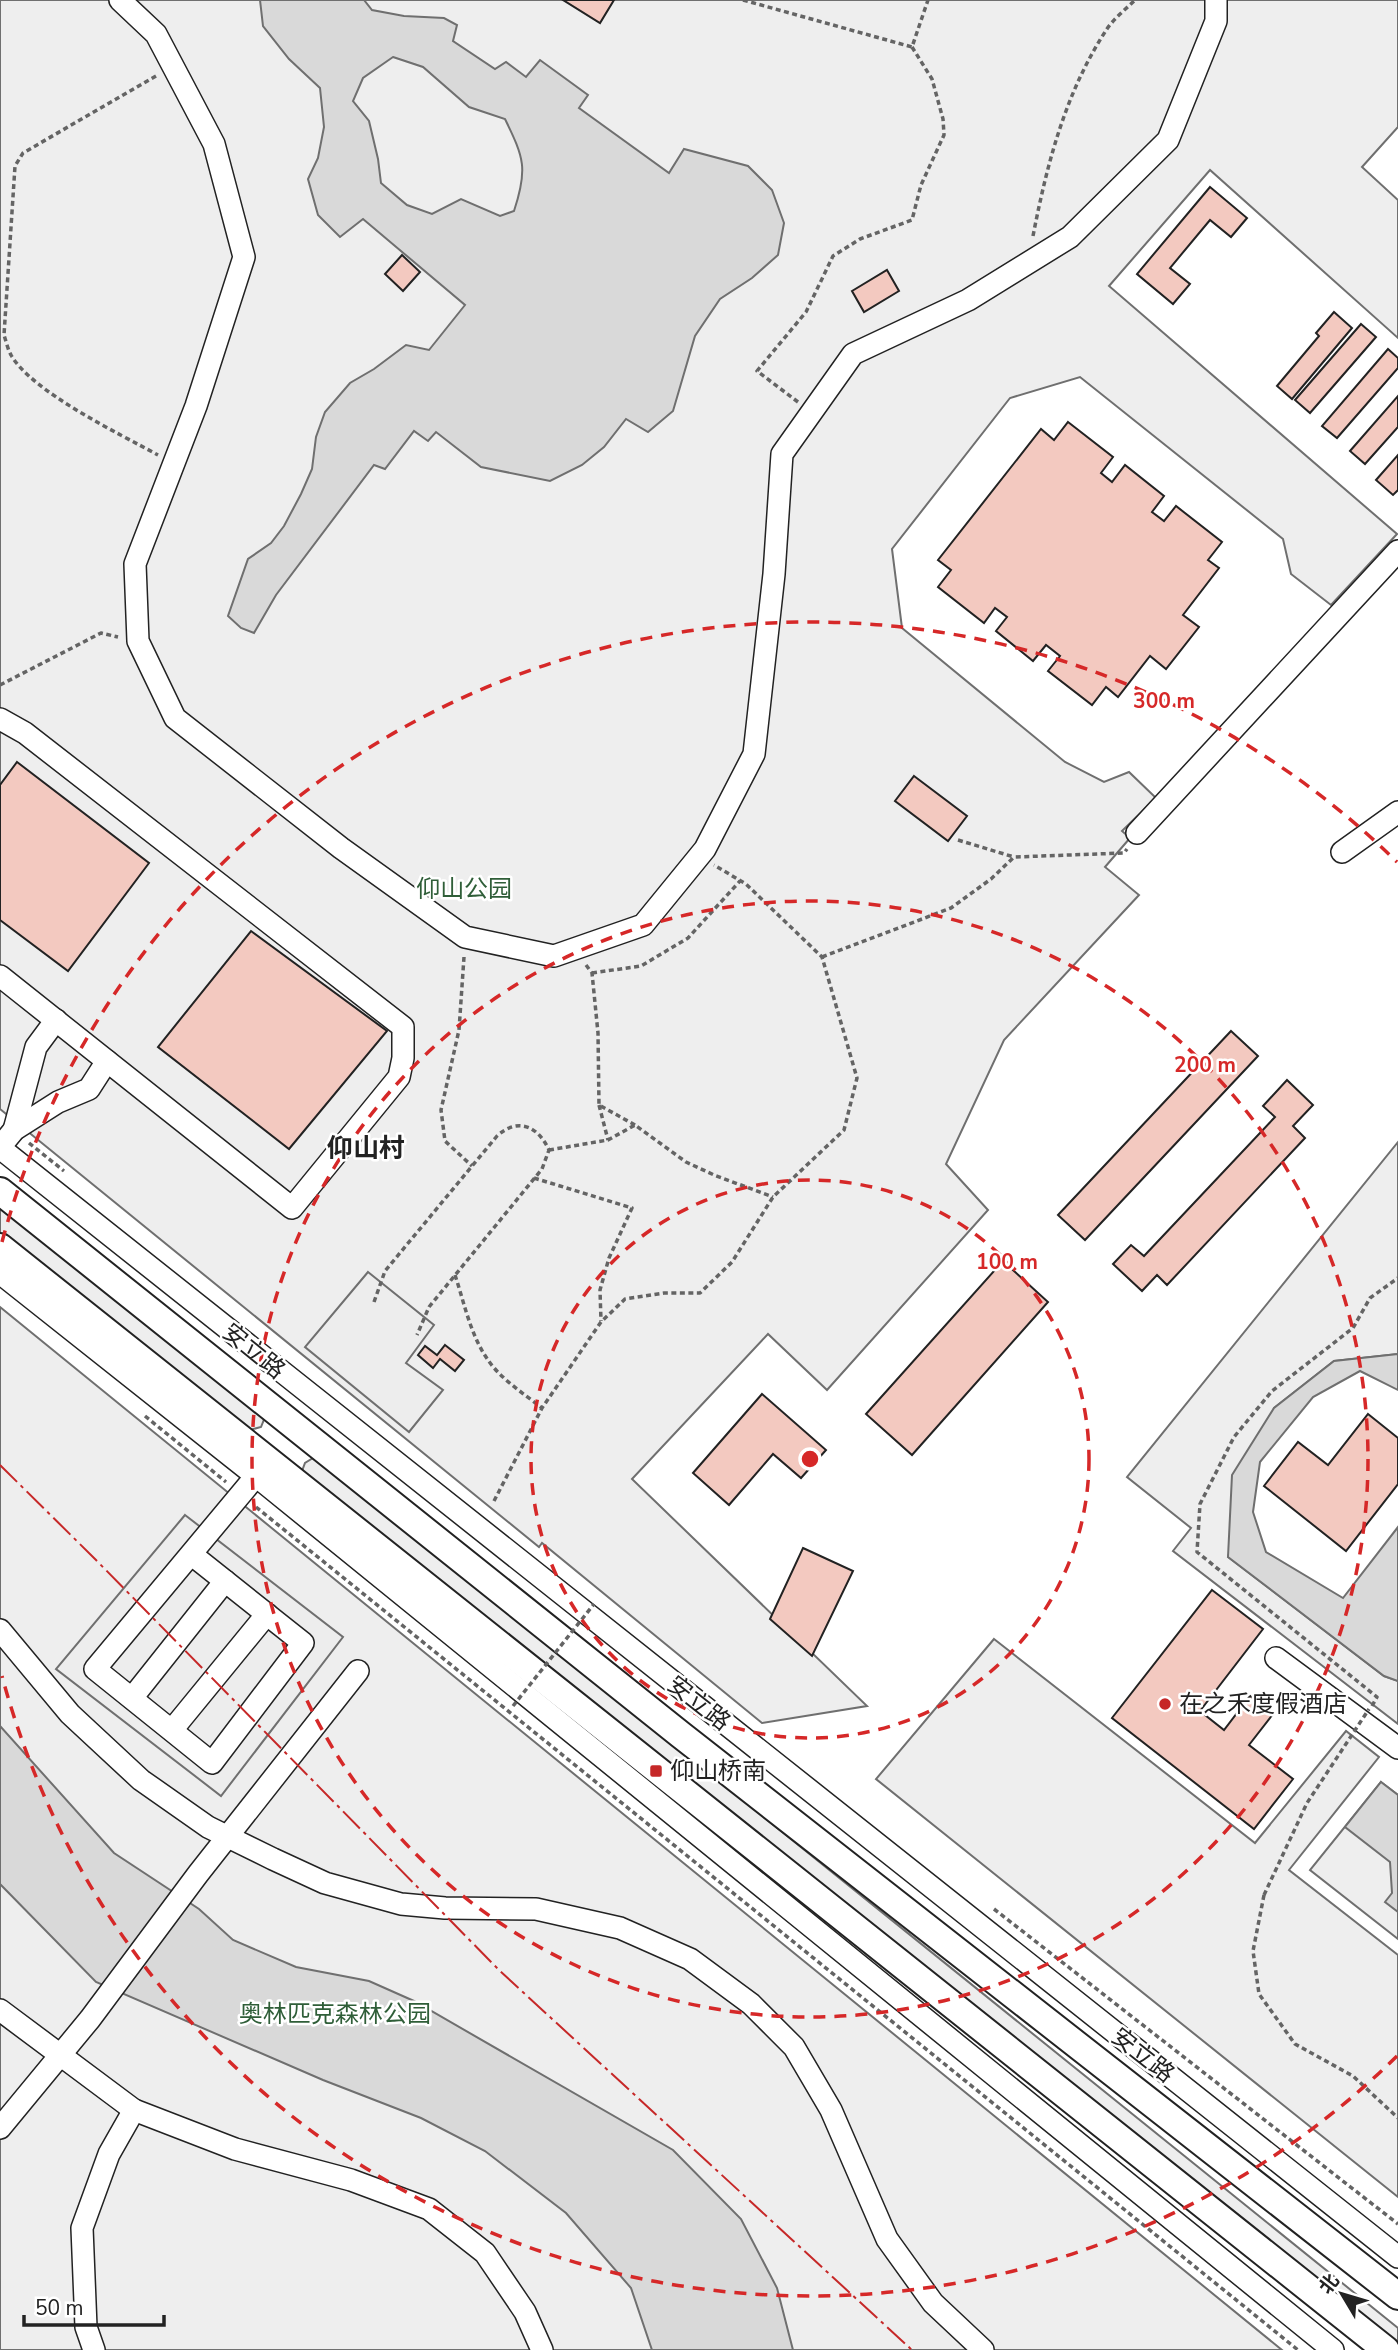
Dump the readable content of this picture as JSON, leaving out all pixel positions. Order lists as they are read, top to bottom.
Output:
{
  "streets": {
    "main road": ["安立路"]
  },
  "districts": ["仰山村"],
  "parks": ["仰山公园", "奥林匹克森林公园"],
  "places": {
    "other": ["在之禾度假酒店"],
    "transit": ["仰山桥南"]
  },
  "scale_bar": "50 m",
  "north": "top left",
  "rings": ["300 m", "200 m", "100 m"]
}
